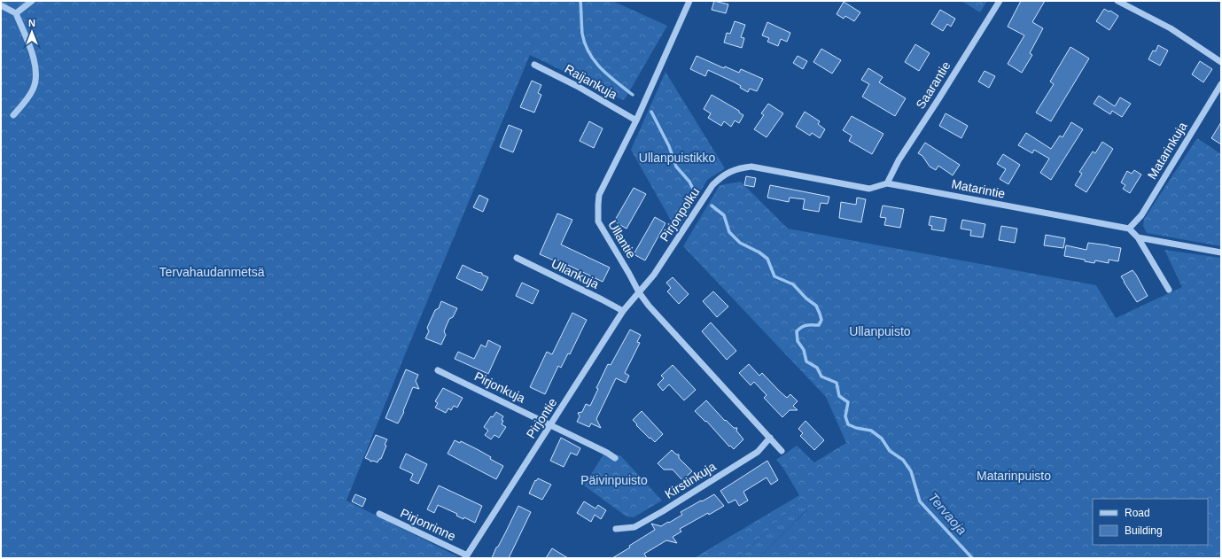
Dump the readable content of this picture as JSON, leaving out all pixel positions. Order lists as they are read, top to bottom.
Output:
{
  "streets": {
    "street": [
      "Raijankuja",
      "Saarantie",
      "Matarinkuja",
      "Matarintie",
      "Pirjonpolku",
      "Ullantie",
      "Ullankuja",
      "Pirjonkuja",
      "Pirjontie",
      "Kirstinkuja",
      "Pirjonrinne"
    ]
  },
  "crossings": [
    ["Raijankuja", "Ullantie"],
    ["Saarantie", "Matarintie"],
    ["Matarinkuja", "Matarintie"],
    ["Matarintie", "Pirjonpolku"],
    ["Pirjonpolku", "Ullantie"],
    ["Pirjonpolku", "Pirjontie"],
    ["Ullantie", "Pirjontie"],
    ["Ullantie", "Kirstinkuja"],
    ["Ullankuja", "Pirjontie"],
    ["Pirjonkuja", "Pirjontie"],
    ["Pirjontie", "Pirjonrinne"]
  ],
  "water": ["Tervaoja"],
  "parks": [
    "Ullanpuistikko",
    "Tervahaudanmetsä",
    "Ullanpuisto",
    "Matarinpuisto",
    "Päivinpuisto"
  ],
  "legend": ["Road", "Building"],
  "north": "top"
}
